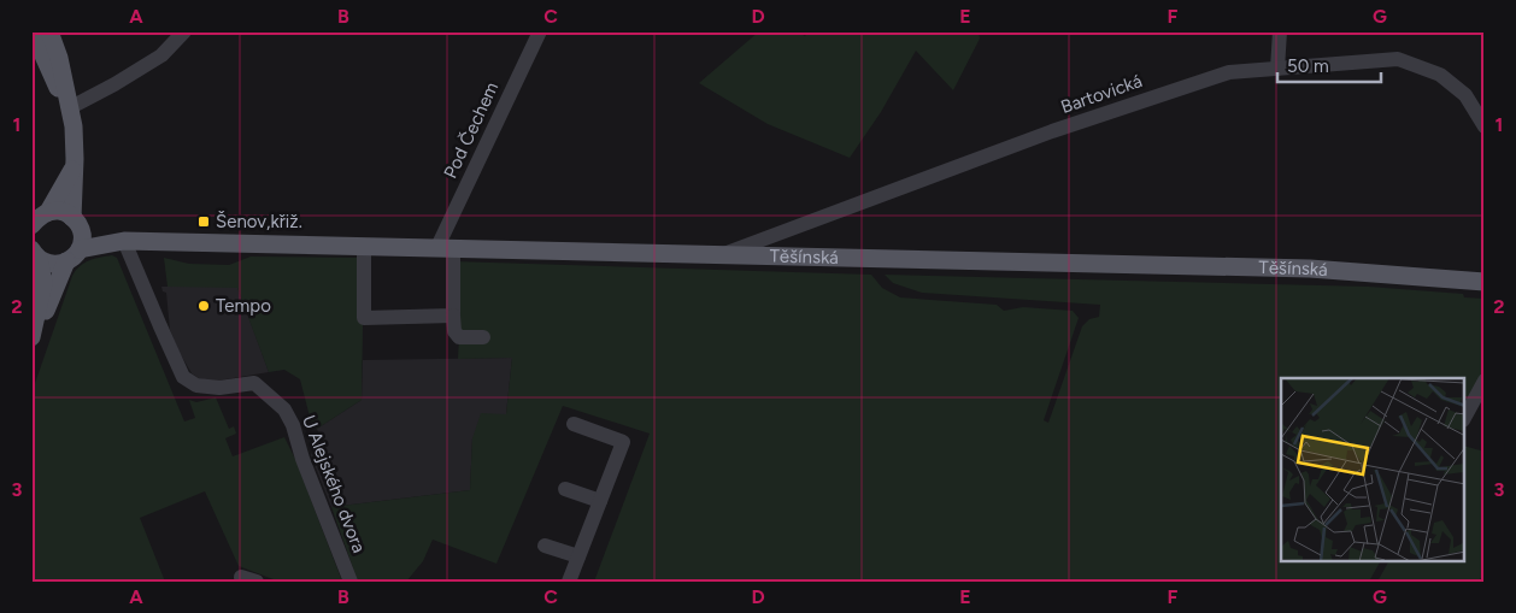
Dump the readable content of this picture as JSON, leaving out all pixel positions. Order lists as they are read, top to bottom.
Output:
{
  "streets": {
    "main road": ["Těšínská"],
    "street": ["Bartovická", "Pod Čechem", "U Alejského dvora"]
  },
  "crossings": [
    ["Bartovická", "Těšínská"],
    ["Pod Čechem", "Těšínská"],
    ["Těšínská", "U Alejského dvora"]
  ],
  "places": {
    "transit": ["Šenov,křiž."],
    "other": ["Tempo"]
  },
  "scale_bar": "50 m",
  "grid": {
    "columns": [
      "A",
      "B",
      "C",
      "D",
      "E",
      "F",
      "G"
    ],
    "rows": ["1", "2", "3"]
  }
}
